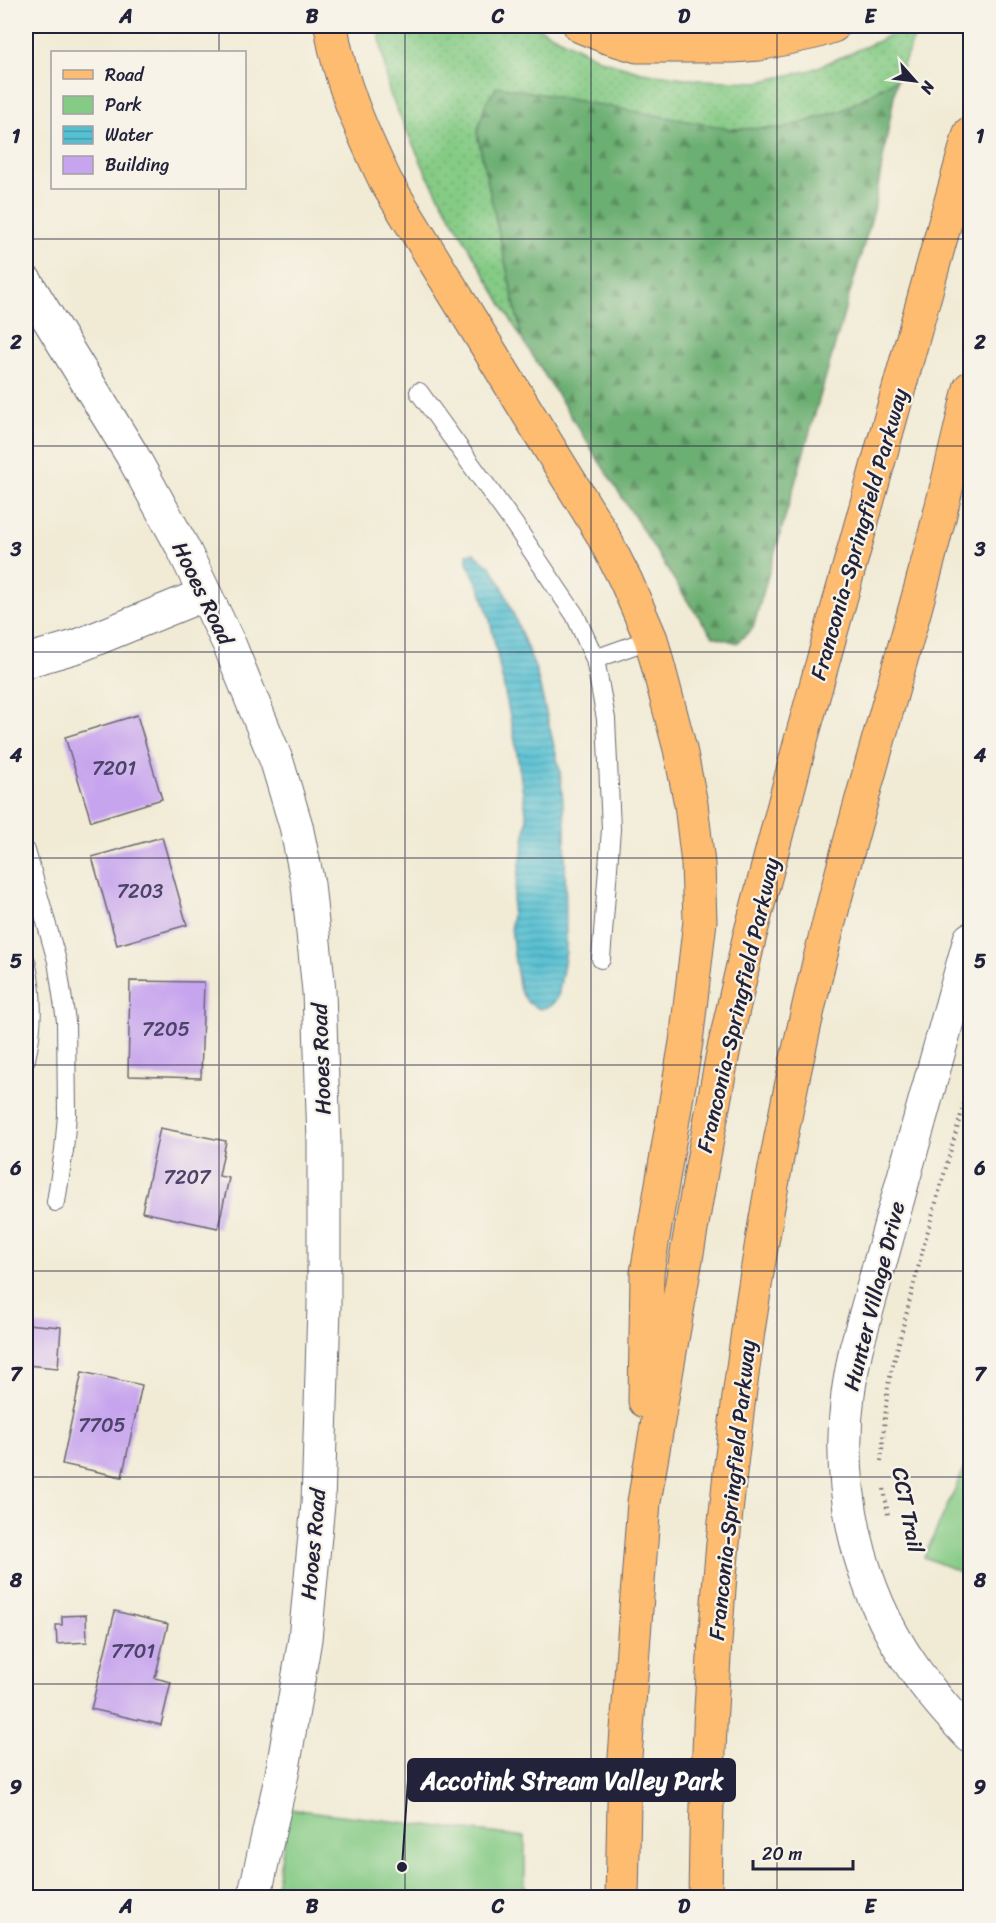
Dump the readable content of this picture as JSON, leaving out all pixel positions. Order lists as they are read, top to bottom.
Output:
{
  "streets": {
    "main road": ["Franconia-Springfield Parkway"],
    "street": ["Hooes Road", "Hunter Village Drive"],
    "path": ["CCT Trail"]
  },
  "places": ["Accotink Stream Valley Park"],
  "house_numbers": [
    "7201",
    "7203",
    "7205",
    "7207",
    "7705",
    "7701"
  ],
  "legend": [
    "Road",
    "Park",
    "Water",
    "Building"
  ],
  "scale_bar": "20 m",
  "north": "bottom right",
  "grid": {
    "columns": [
      "A",
      "B",
      "C",
      "D",
      "E"
    ],
    "rows": [
      "1",
      "2",
      "3",
      "4",
      "5",
      "6",
      "7",
      "8",
      "9"
    ]
  }
}
